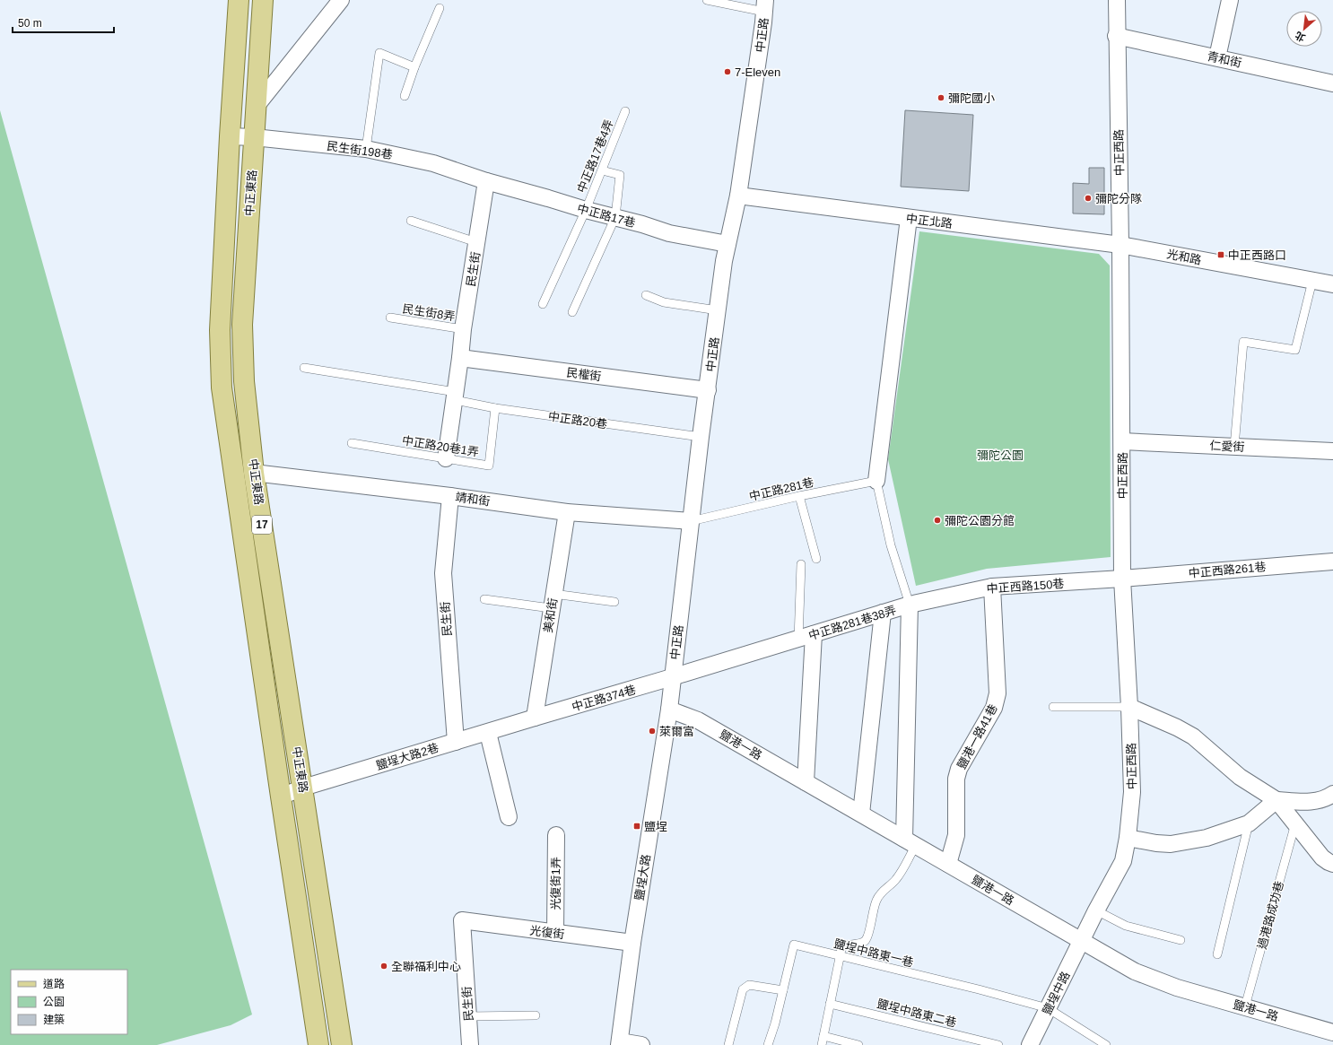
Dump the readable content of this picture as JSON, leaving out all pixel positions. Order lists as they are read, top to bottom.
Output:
{
  "streets": {
    "main road": ["中正東路", "17"],
    "street": [
      "中正路",
      "青和街",
      "民生街198巷",
      "中正西路",
      "中正路17巷",
      "中正北路",
      "光和路",
      "民生街",
      "民權街",
      "仁愛街",
      "靖和街",
      "中正西路261巷",
      "中正西路150巷",
      "美和街",
      "中正路281巷38弄",
      "中正路374巷",
      "鹽港一路41巷",
      "鹽港一路",
      "鹽埕大路2巷",
      "鹽埕大路",
      "光復街1弄",
      "光復街",
      "鹽埕中路"
    ],
    "lane": [
      "中正路17巷4弄",
      "民生街8弄",
      "中正路20巷",
      "中正路20巷1弄",
      "中正路281巷",
      "過港路成功巷",
      "鹽埕中路東一巷",
      "鹽埕中路東二巷"
    ]
  },
  "crossings": [
    ["中正路", "中正路17巷"],
    ["中正路", "中正北路"],
    ["中正路", "民權街"],
    ["中正路", "中正路20巷"],
    ["中正路", "中正路281巷"],
    ["中正路", "靖和街"],
    ["中正路", "中正路281巷38弄"],
    ["中正路", "中正路374巷"],
    ["中正路", "鹽港一路"],
    ["中正路", "鹽埕大路"],
    ["青和街", "中正西路"],
    ["民生街198巷", "中正東路"],
    ["民生街198巷", "中正路17巷"],
    ["民生街198巷", "民生街"],
    ["中正西路", "中正北路"],
    ["中正西路", "光和路"],
    ["中正西路", "仁愛街"],
    ["中正西路", "中正西路261巷"],
    ["中正西路", "中正西路150巷"],
    ["中正西路", "鹽港一路"],
    ["中正西路", "鹽埕中路"],
    ["中正路17巷4弄", "中正路17巷"],
    ["中正東路", "靖和街"],
    ["中正東路", "鹽埕大路2巷"],
    ["中正路17巷", "民生街"],
    ["中正北路", "光和路"],
    ["民生街", "民生街8弄"],
    ["民生街", "民權街"],
    ["民生街", "靖和街"],
    ["民生街", "鹽埕大路2巷"],
    ["民生街", "光復街"],
    ["中正路20巷", "中正路20巷1弄"],
    ["中正路281巷", "靖和街"],
    ["中正路281巷", "中正路281巷38弄"],
    ["靖和街", "美和街"],
    ["中正西路261巷", "中正西路150巷"],
    ["中正西路150巷", "中正路281巷38弄"],
    ["中正西路150巷", "鹽港一路41巷"],
    ["美和街", "中正路374巷"],
    ["美和街", "鹽埕大路2巷"],
    ["中正路281巷38弄", "中正路374巷"],
    ["中正路374巷", "鹽埕大路2巷"],
    ["鹽港一路41巷", "鹽港一路"],
    ["鹽港一路", "鹽埕大路"],
    ["鹽港一路", "過港路成功巷"],
    ["鹽港一路", "鹽埕中路"],
    ["鹽埕大路", "光復街"],
    ["光復街1弄", "光復街"],
    ["鹽埕中路東一巷", "鹽埕中路"]
  ],
  "parks": ["彌陀公園"],
  "places": {
    "other": [
      "7-Eleven",
      "彌陀國小",
      "彌陀分隊",
      "彌陀公園分館",
      "萊爾富",
      "全聯福利中心"
    ],
    "transit": ["中正西路口", "鹽埕"]
  },
  "legend": ["道路", "公園", "建築"],
  "scale_bar": "50 m",
  "north": "bottom left"
}
